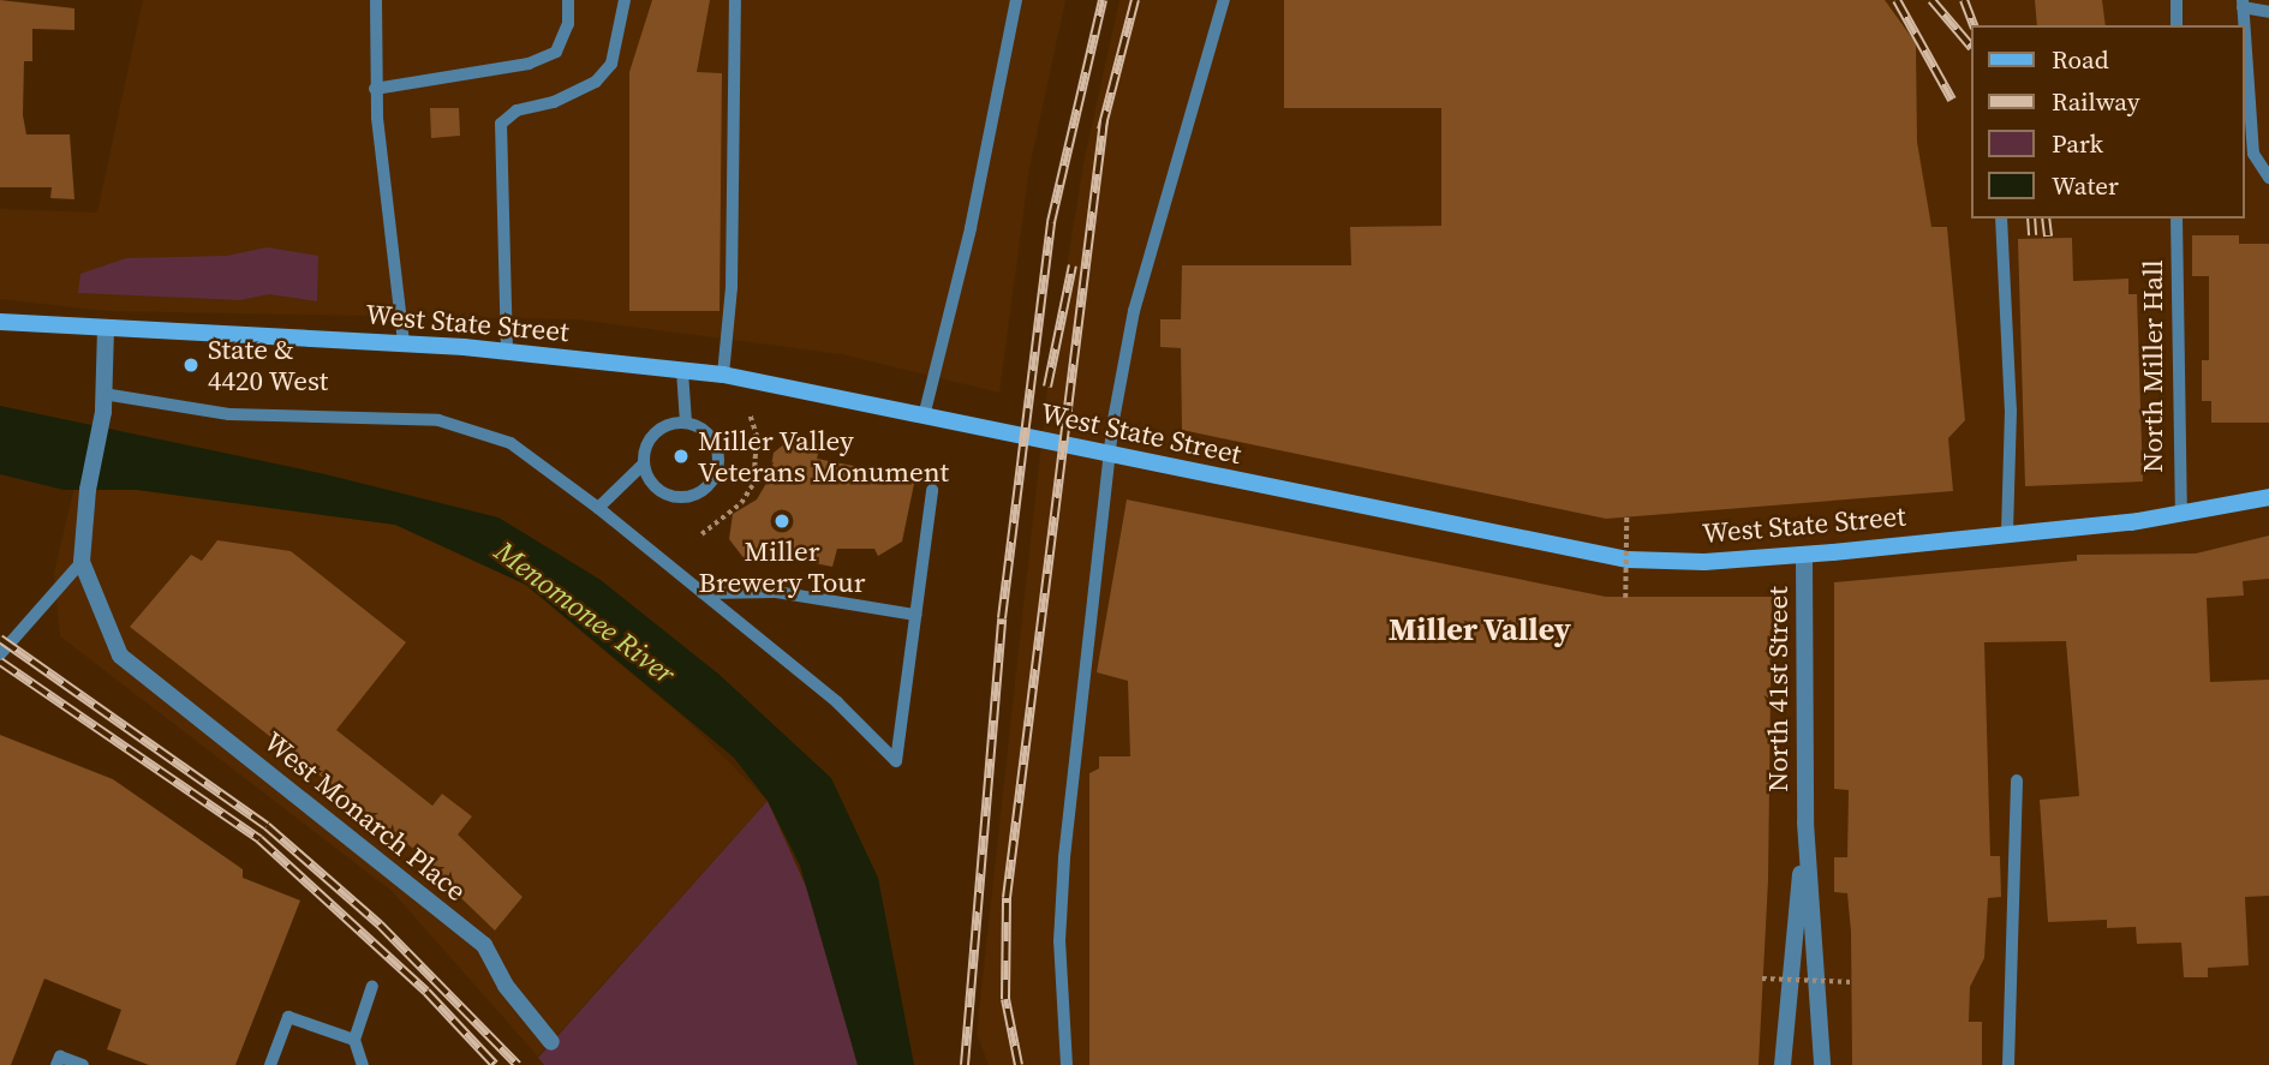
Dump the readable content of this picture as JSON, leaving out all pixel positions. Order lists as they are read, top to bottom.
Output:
{
  "streets": {
    "main road": ["West State Street"],
    "street": ["North 41st Street", "West Monarch Place"],
    "lane": ["North Miller Hall"]
  },
  "crossings": [
    ["West State Street", "North Miller Hall"],
    ["West State Street", "North 41st Street"]
  ],
  "districts": ["Miller Valley"],
  "water": ["Menomonee River"],
  "places": ["State & 4420 West", "Miller Valley Veterans Monument", "Miller Brewery Tour"],
  "legend": [
    "Road",
    "Railway",
    "Park",
    "Water"
  ]
}
